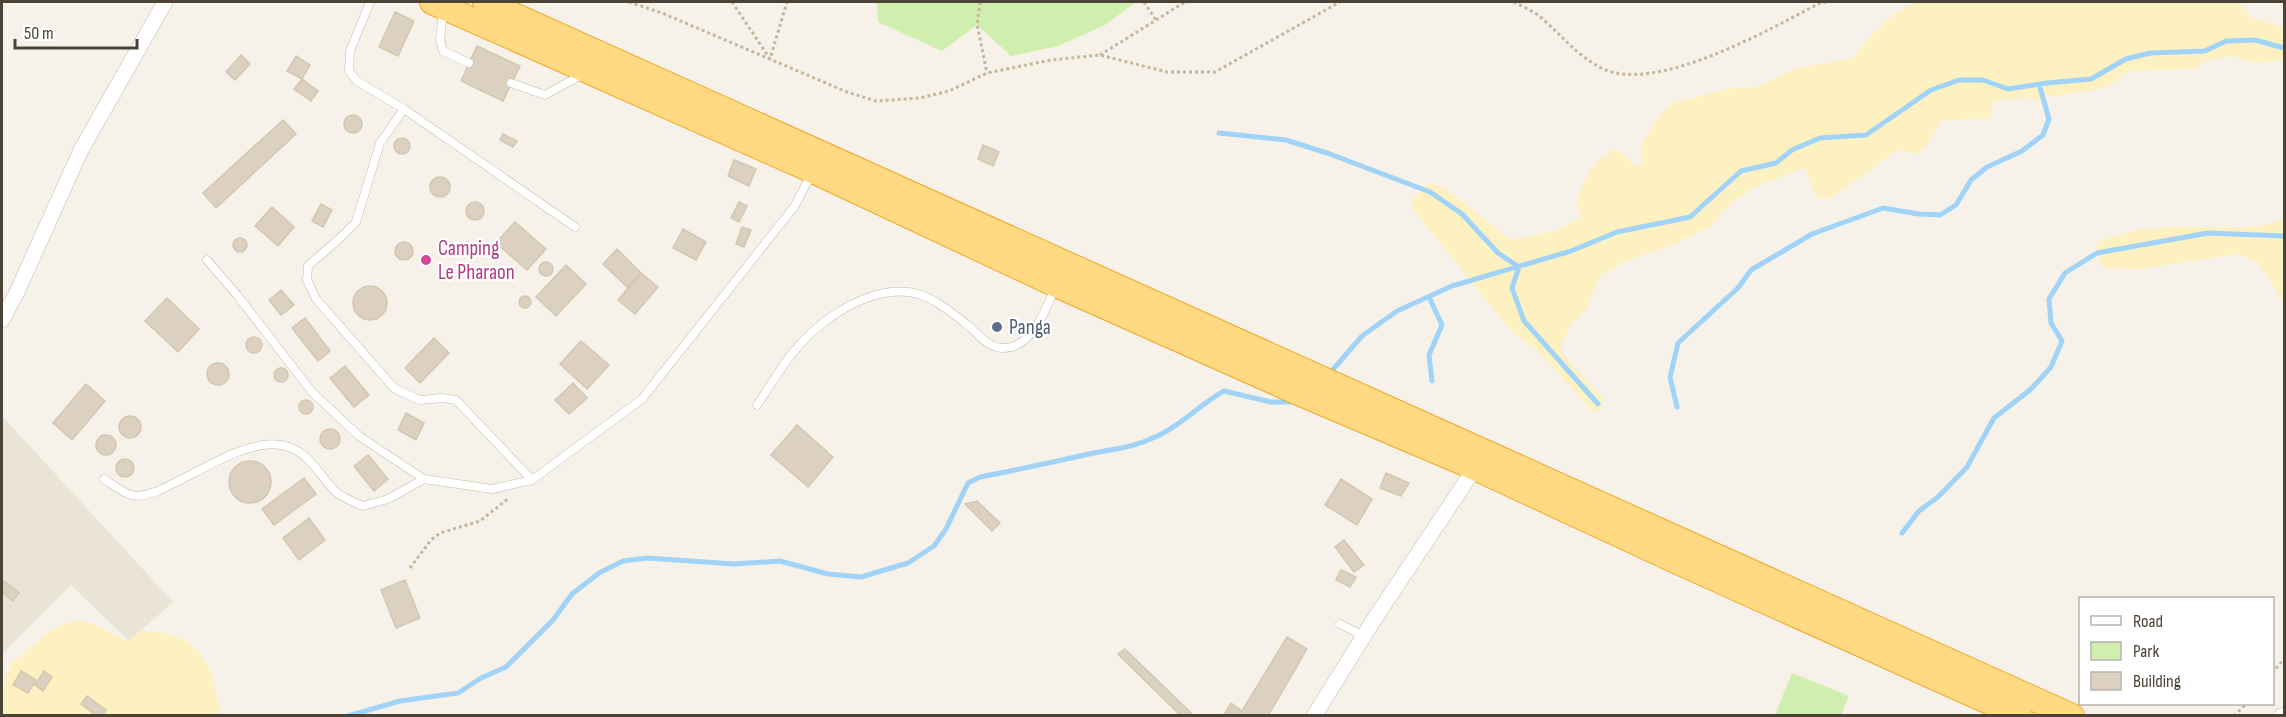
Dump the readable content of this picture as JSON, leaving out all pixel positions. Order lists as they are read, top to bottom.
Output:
{
  "places": ["Camping Le Pharaon", "Panga"],
  "legend": ["Road", "Park", "Building"],
  "scale_bar": "50 m"
}
